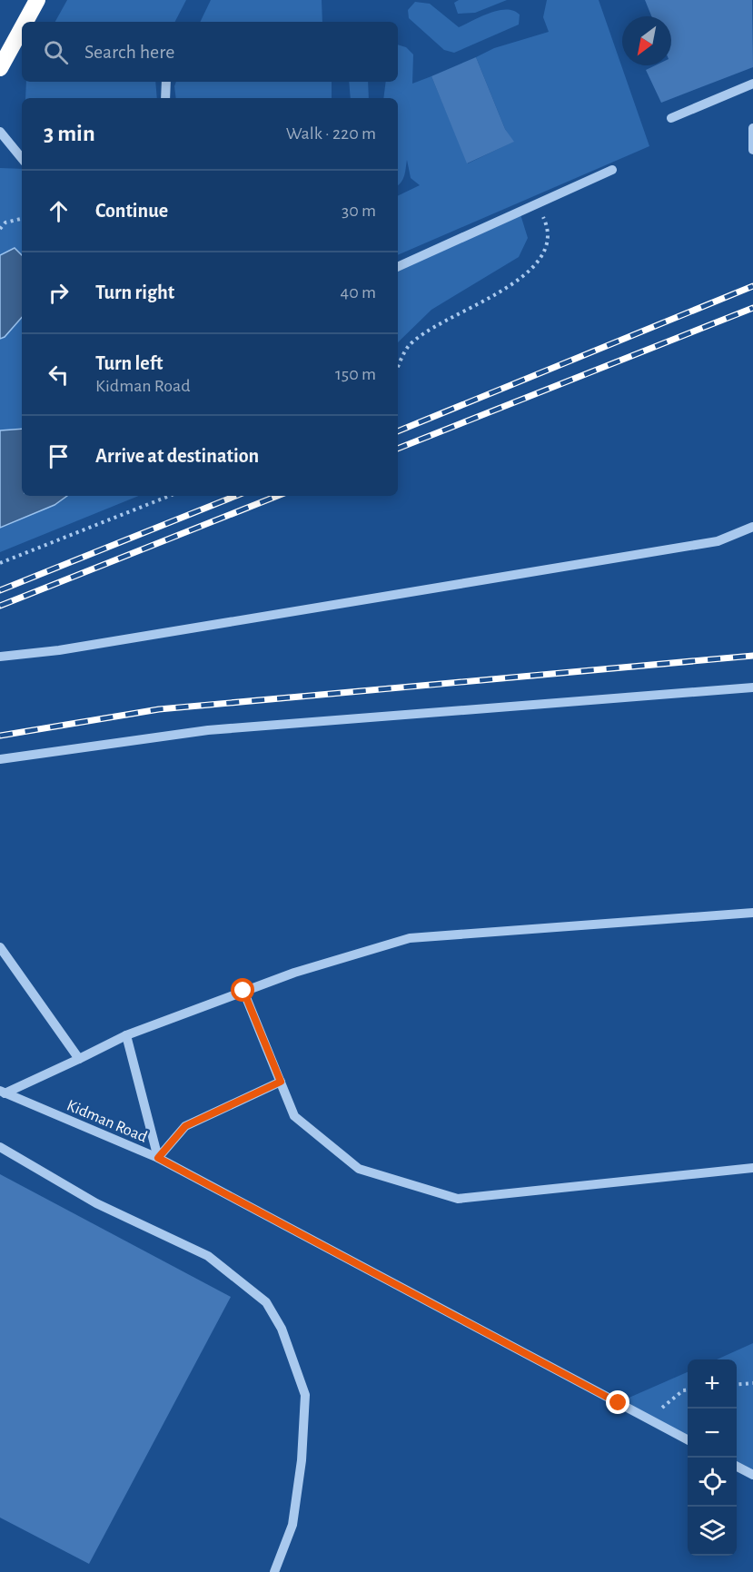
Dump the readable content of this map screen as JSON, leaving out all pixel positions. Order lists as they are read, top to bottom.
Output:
{
  "streets": {
    "street": ["Kidman Road"]
  },
  "north": "bottom left",
  "page": {
    "search": "Search here",
    "heading": ["3 min", "Walk · 220 m"],
    "list": [
      ["Continue", "30 m"],
      ["Turn right", "40 m"],
      ["Turn left", "Kidman Road", "150 m"],
      "Arrive at destination"
    ],
    "map_buttons": ["+", "−"]
  }
}
